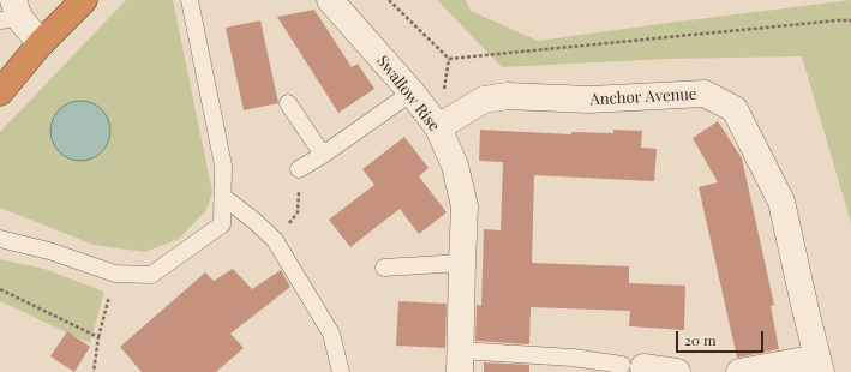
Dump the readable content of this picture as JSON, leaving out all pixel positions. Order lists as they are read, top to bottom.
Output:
{
  "streets": {
    "street": ["Swallow Rise", "Anchor Avenue"]
  },
  "crossings": [
    ["Swallow Rise", "Anchor Avenue"]
  ],
  "scale_bar": "20 m"
}
